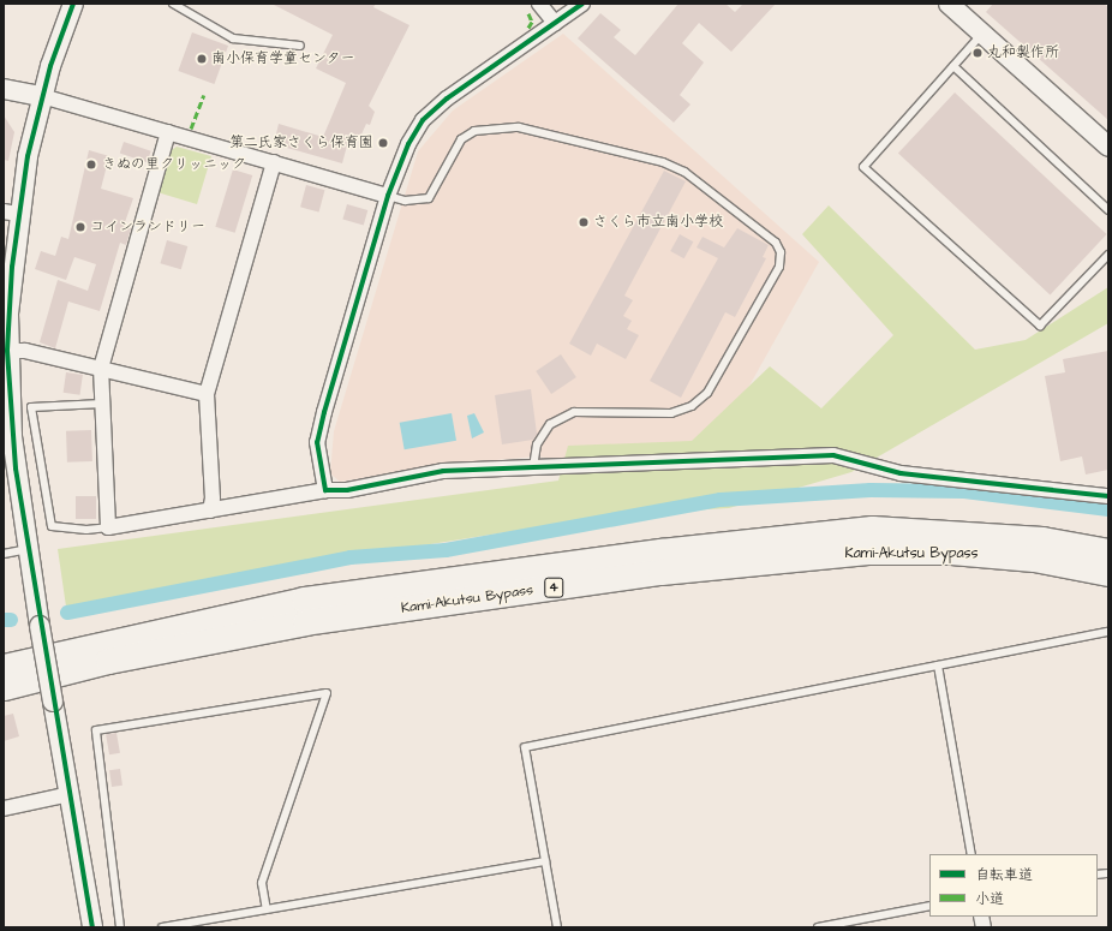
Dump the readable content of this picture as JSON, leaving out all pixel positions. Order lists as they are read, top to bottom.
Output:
{
  "streets": {
    "highway": ["Kami-Akutsu Bypass", "4"]
  },
  "places": [
    "丸和製作所",
    "南小保育学童センター",
    "第二氏家さくら保育園",
    "きぬの里クリッニック",
    "さくら市立南小学校",
    "コインランドリー"
  ],
  "legend": ["自転車道", "小道"]
}
